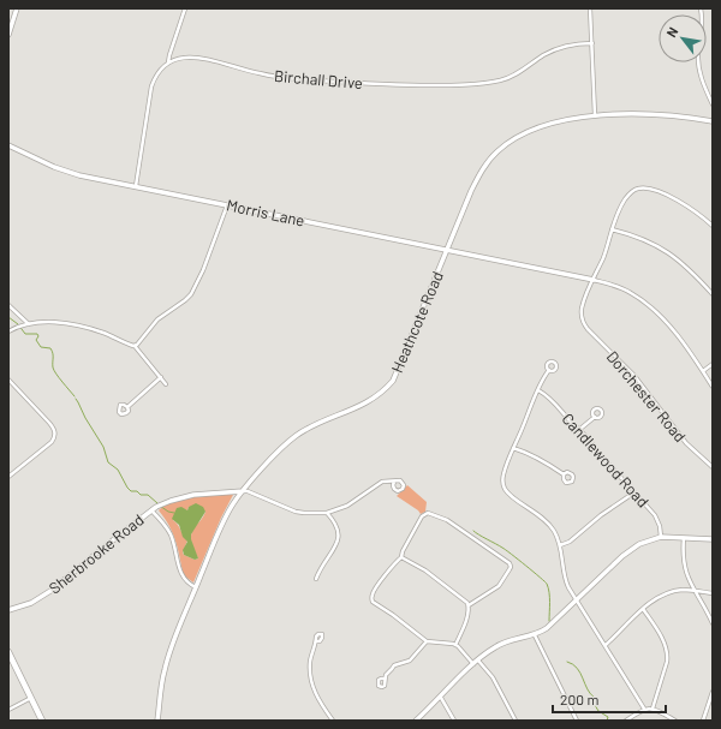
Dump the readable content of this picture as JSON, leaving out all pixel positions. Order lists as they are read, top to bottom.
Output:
{
  "streets": {
    "street": [
      "Birchall Drive",
      "Morris Lane",
      "Heathcote Road",
      "Dorchester Road",
      "Candlewood Road",
      "Sherbrooke Road"
    ]
  },
  "crossings": [
    ["Morris Lane", "Heathcote Road"],
    ["Morris Lane", "Dorchester Road"],
    ["Heathcote Road", "Sherbrooke Road"]
  ],
  "scale_bar": "200 m",
  "north": "top left"
}
